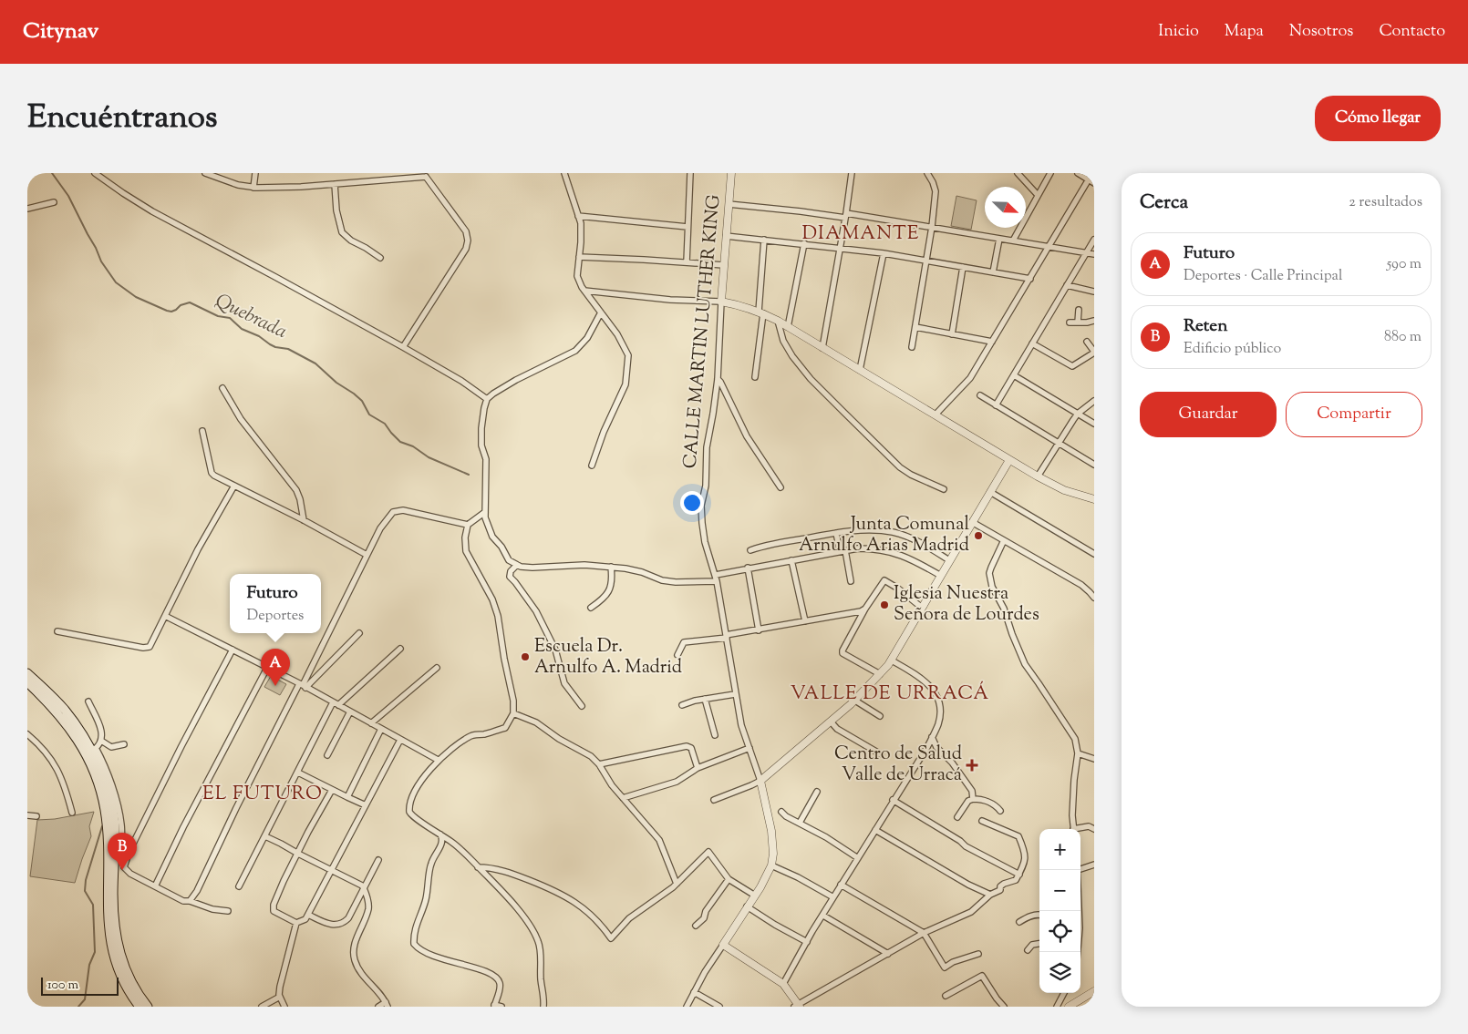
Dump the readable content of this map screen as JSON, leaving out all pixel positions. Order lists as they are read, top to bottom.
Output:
{
  "streets": {
    "street": ["CALLE MARTIN LUTHER KING"]
  },
  "districts": ["DIAMANTE", "VALLE DE URRACÁ", "EL FUTURO"],
  "water": ["Quebrada"],
  "places": {
    "other": ["Junta Comunal Arnulfo Arias Madrid", "Iglesia Nuestra Señora de Lourdes", "Escuela Dr. Arnulfo A. Madrid"],
    "health": ["Centro de Salud Valle de Urracá"]
  },
  "scale_bar": "100 m",
  "north": "bottom right",
  "page": {
    "header": "Citynav",
    "nav": [
      "Inicio",
      "Mapa",
      "Nosotros",
      "Contacto"
    ],
    "title": "Encuéntranos",
    "buttons": [
      "Cómo llegar",
      ["Guardar", "Compartir"]
    ],
    "heading": ["Cerca", "2 resultados"],
    "list": [
      {
        "mark": "A",
        "name": "Futuro",
        "note": "Deportes · Calle Principal",
        "value": "590 m"
      },
      {
        "mark": "B",
        "name": "Reten",
        "note": "Edificio público",
        "value": "880 m"
      }
    ],
    "popup": ["Futuro", "Deportes"],
    "pins": ["A", "B"],
    "map_buttons": ["+", "−"],
    "scale": "100 m"
  }
}
